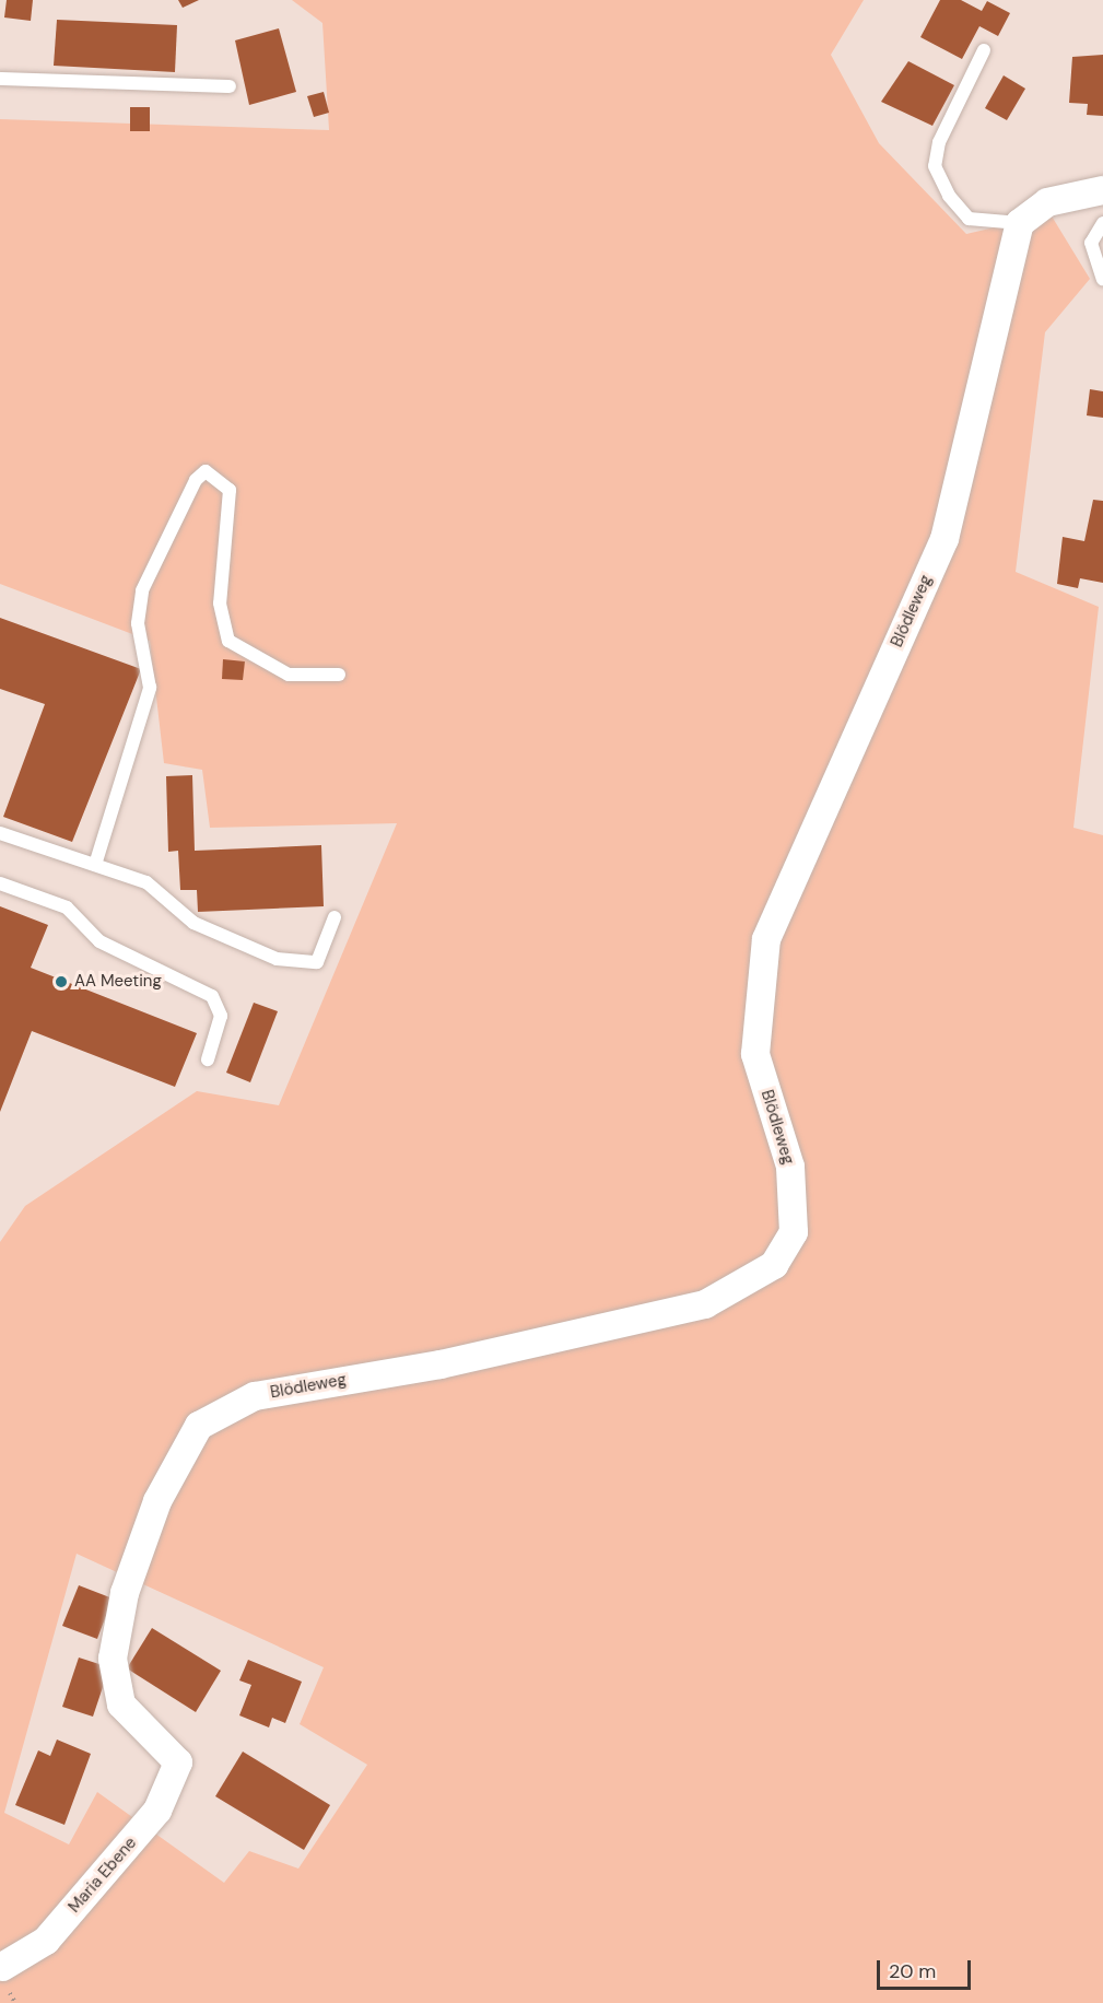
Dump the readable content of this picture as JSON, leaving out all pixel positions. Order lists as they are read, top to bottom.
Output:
{
  "streets": {
    "street": ["Blödleweg", "Maria Ebene"]
  },
  "crossings": [
    ["Blödleweg", "Maria Ebene"]
  ],
  "places": ["AA Meeting"],
  "scale_bar": "20 m"
}
